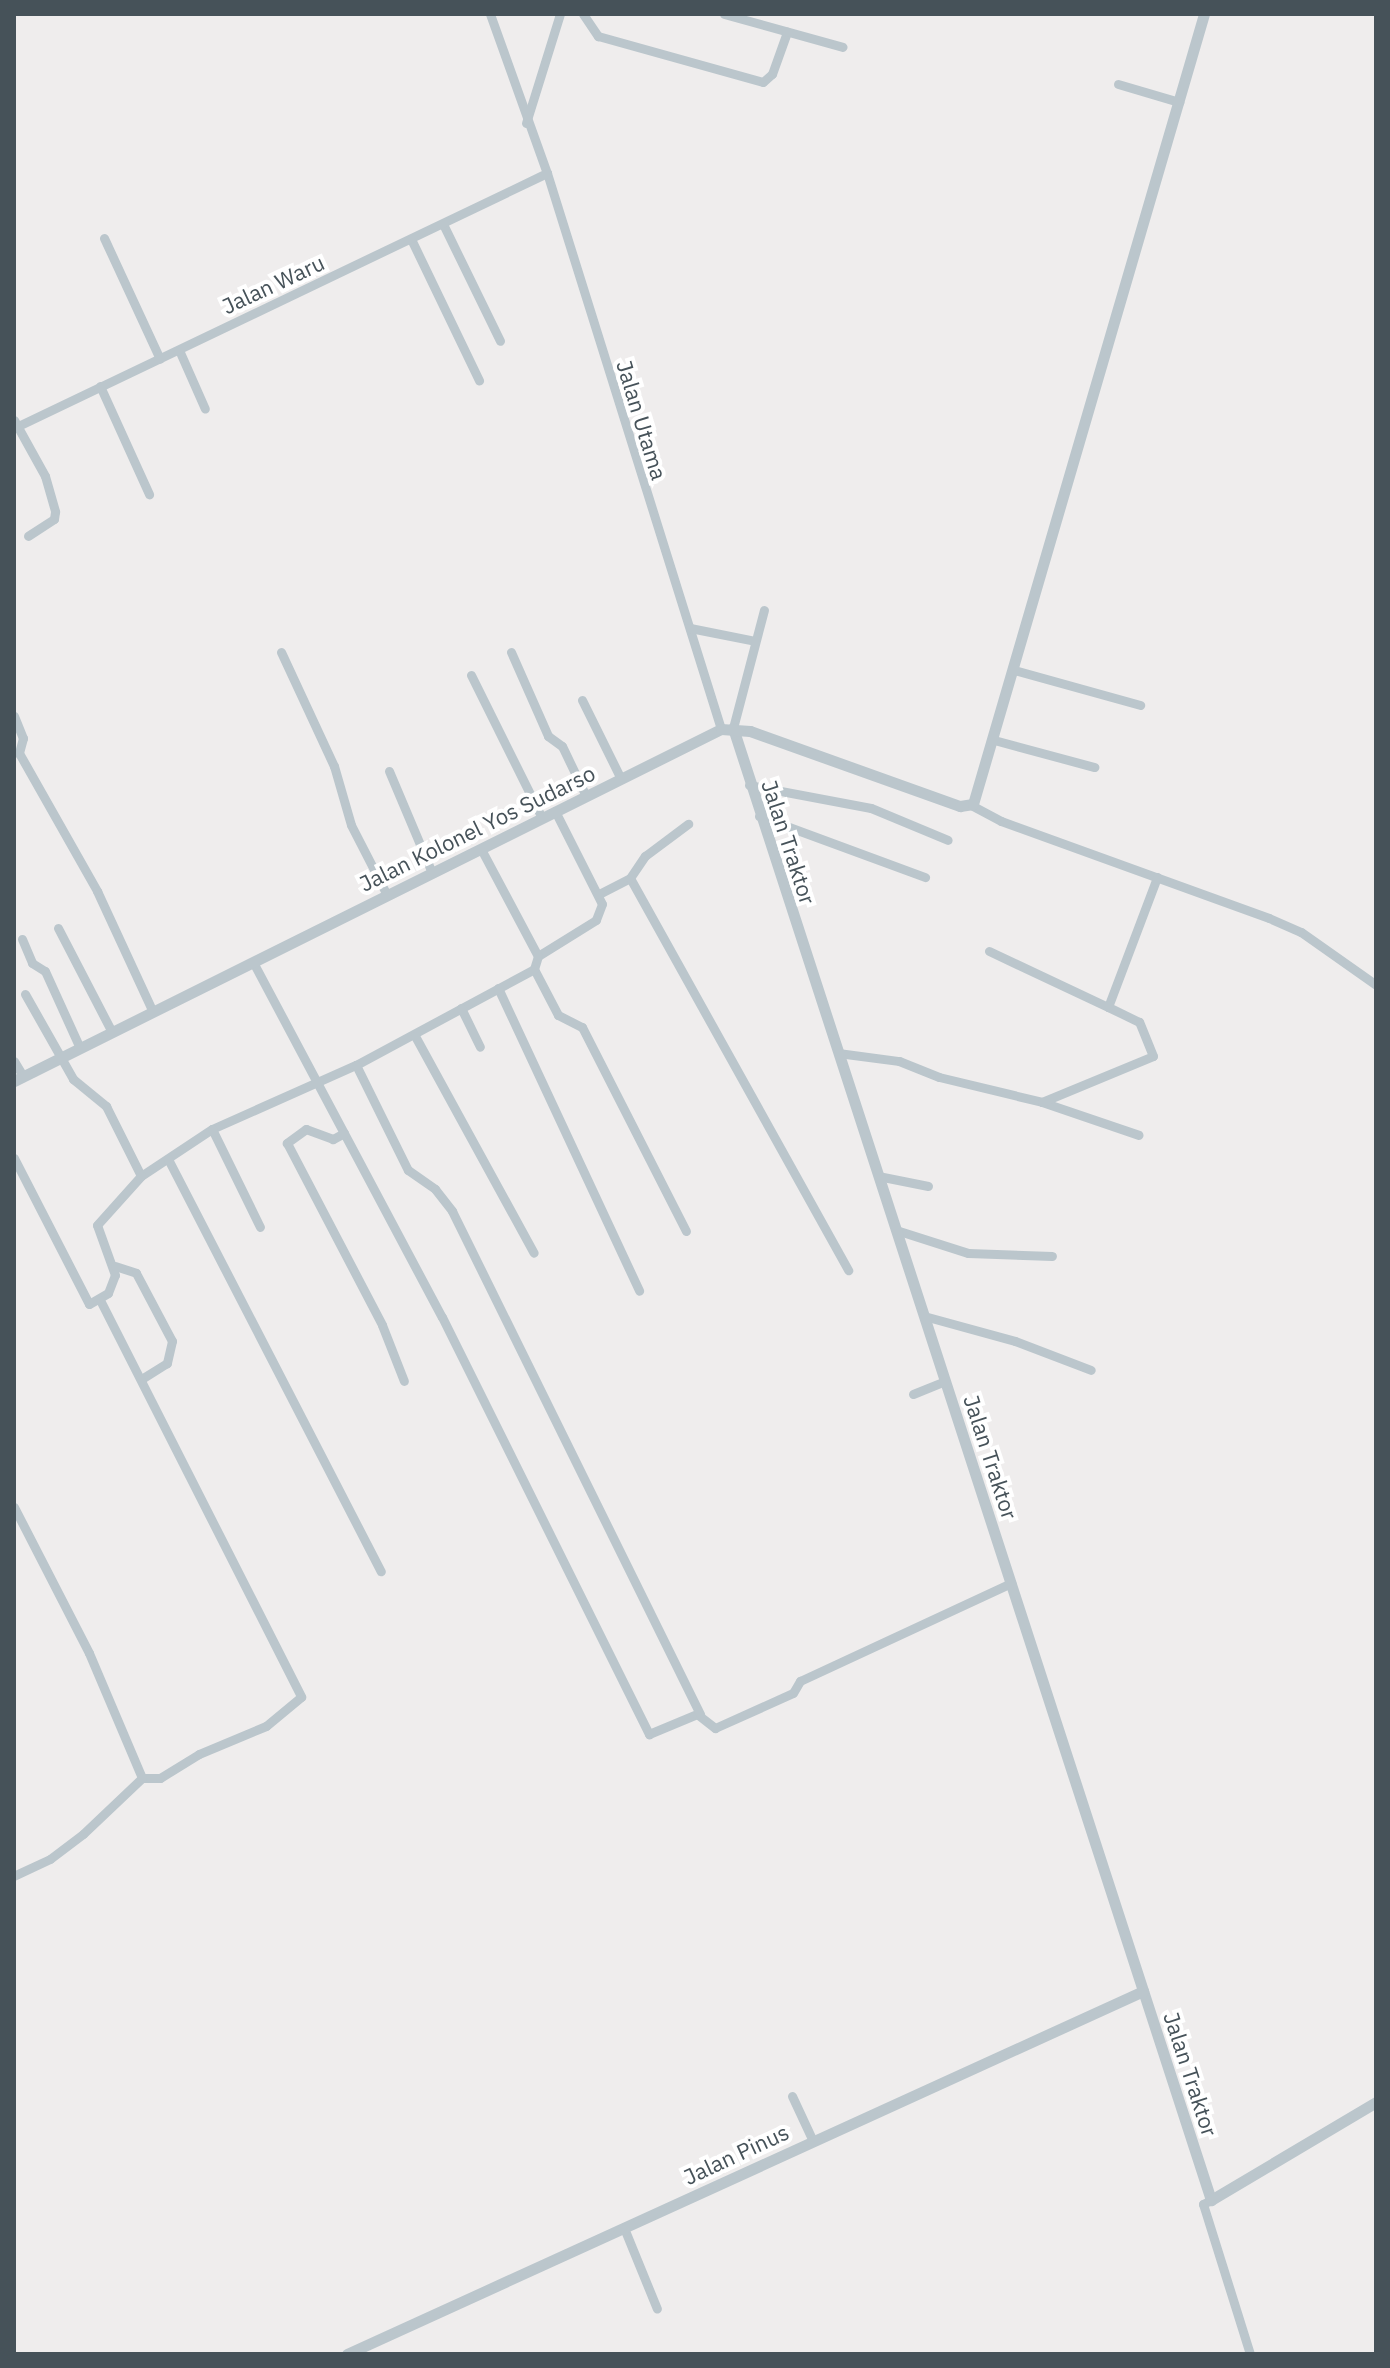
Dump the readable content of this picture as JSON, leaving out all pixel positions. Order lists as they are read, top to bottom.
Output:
{
  "streets": {
    "street": [
      "Jalan Waru",
      "Jalan Utama",
      "Jalan Kolonel Yos Sudarso",
      "Jalan Traktor",
      "Jalan Pinus"
    ]
  },
  "crossings": [
    ["Jalan Waru", "Jalan Utama"],
    ["Jalan Utama", "Jalan Kolonel Yos Sudarso"],
    ["Jalan Utama", "Jalan Traktor"],
    ["Jalan Kolonel Yos Sudarso", "Jalan Traktor"],
    ["Jalan Traktor", "Jalan Pinus"]
  ]
}
